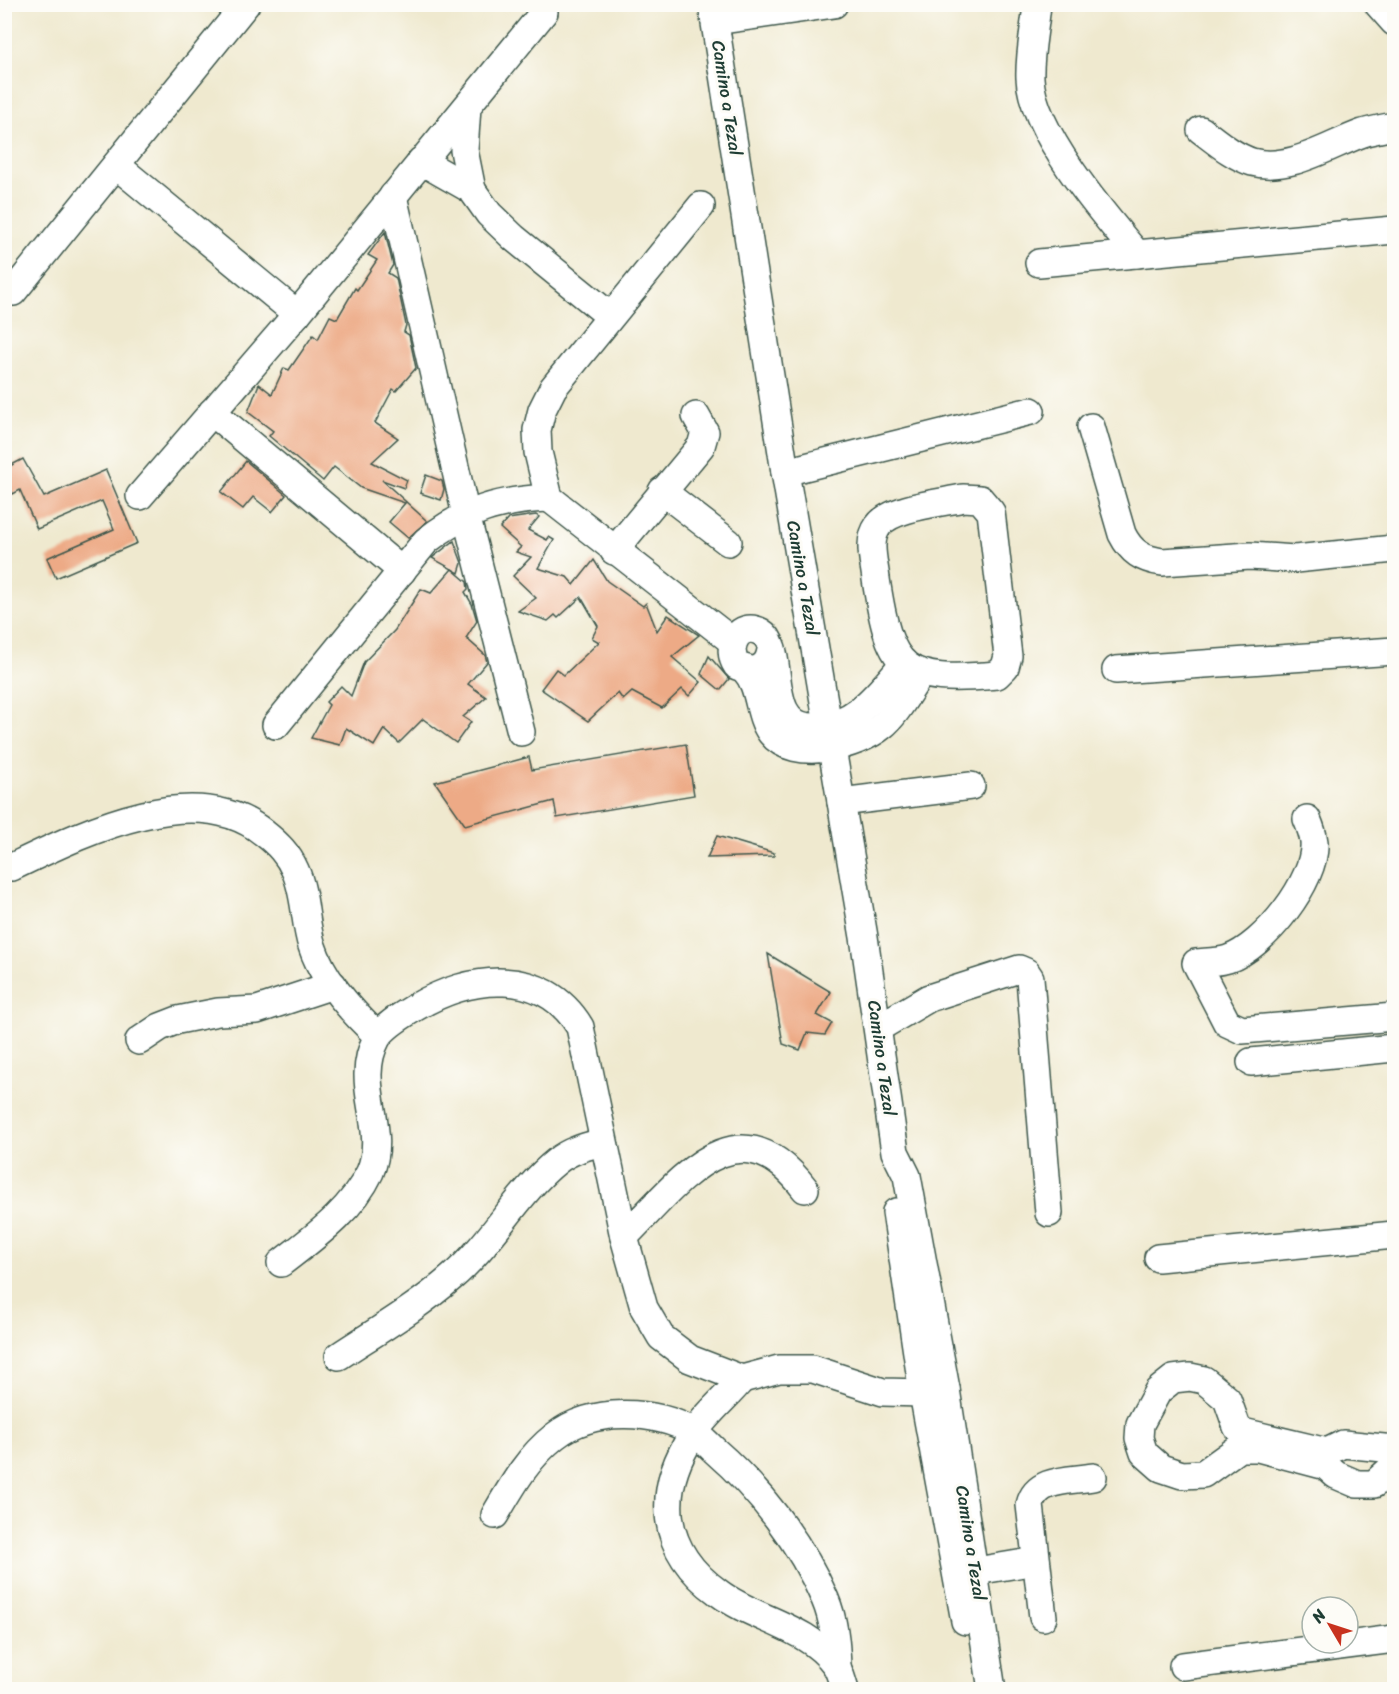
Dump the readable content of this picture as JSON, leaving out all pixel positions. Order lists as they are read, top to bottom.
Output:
{
  "streets": {
    "street": ["Camino a Tezal"]
  },
  "north": "top left"
}
